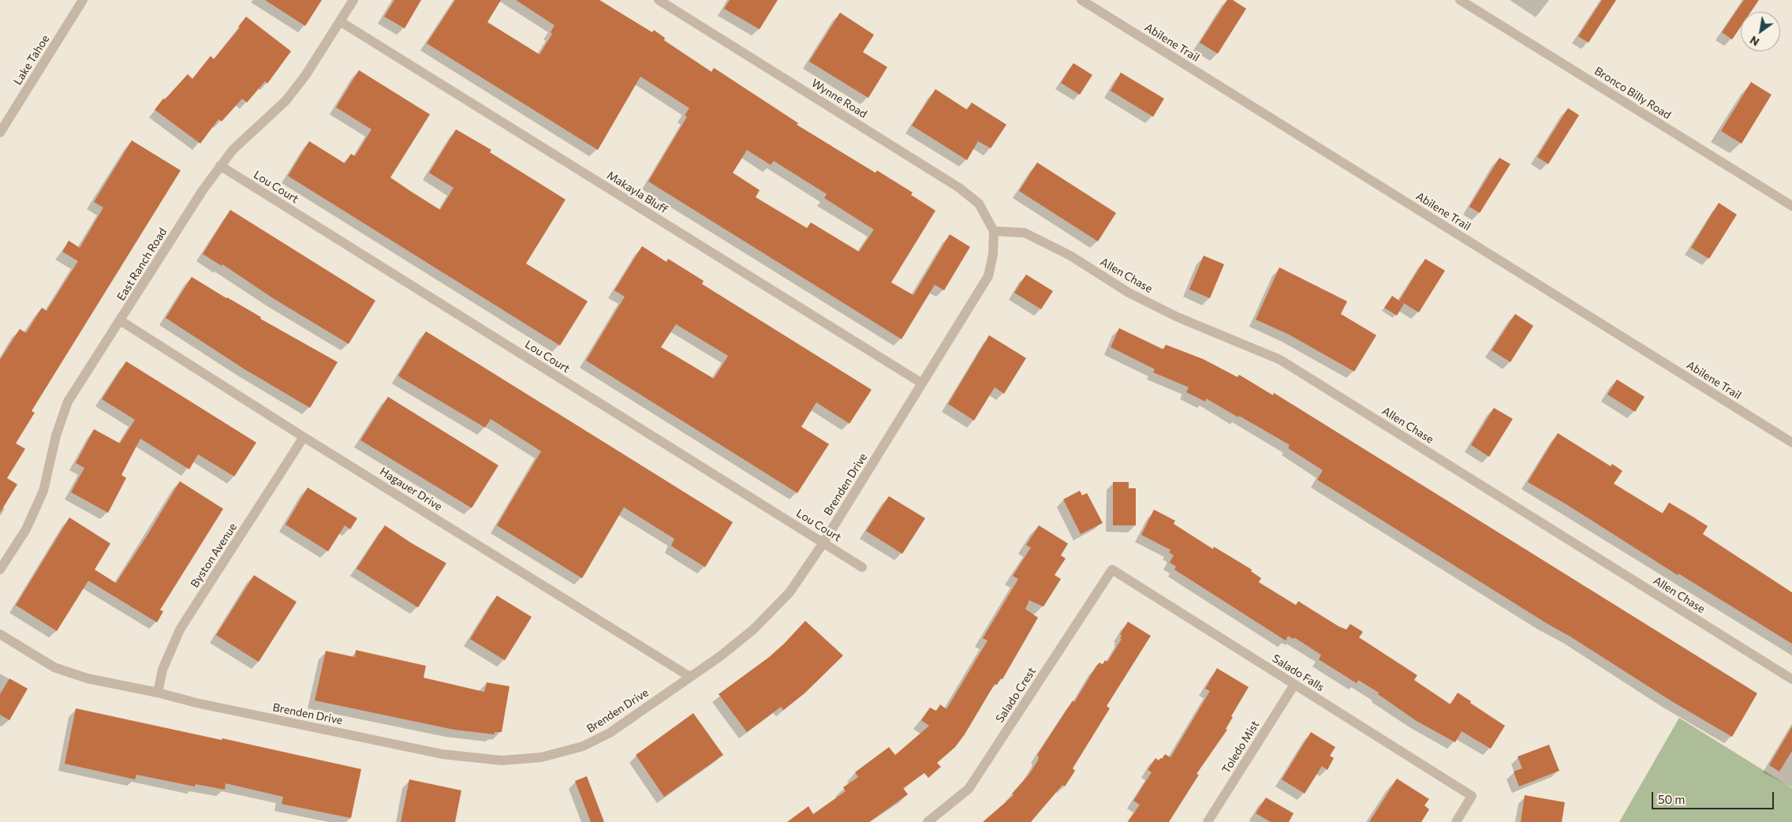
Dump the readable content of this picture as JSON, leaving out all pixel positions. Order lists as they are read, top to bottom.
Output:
{
  "streets": {
    "street": [
      "Abilene Trail",
      "Lake Tahoe",
      "Bronco Billy Road",
      "Wynne Road",
      "Lou Court",
      "Makayla Bluff",
      "East Ranch Road",
      "Allen Chase",
      "Brenden Drive",
      "Hagauer Drive",
      "Byston Avenue",
      "Salado Falls",
      "Salado Crest",
      "Toledo Mist"
    ]
  },
  "crossings": [
    ["Wynne Road", "Allen Chase"],
    ["Wynne Road", "Brenden Drive"],
    ["Lou Court", "East Ranch Road"],
    ["Lou Court", "Brenden Drive"],
    ["Makayla Bluff", "East Ranch Road"],
    ["Makayla Bluff", "Brenden Drive"],
    ["East Ranch Road", "Hagauer Drive"],
    ["Allen Chase", "Brenden Drive"],
    ["Brenden Drive", "Hagauer Drive"],
    ["Brenden Drive", "Byston Avenue"],
    ["Hagauer Drive", "Byston Avenue"],
    ["Salado Falls", "Salado Crest"],
    ["Salado Falls", "Toledo Mist"]
  ],
  "scale_bar": "50 m",
  "north": "bottom left"
}
